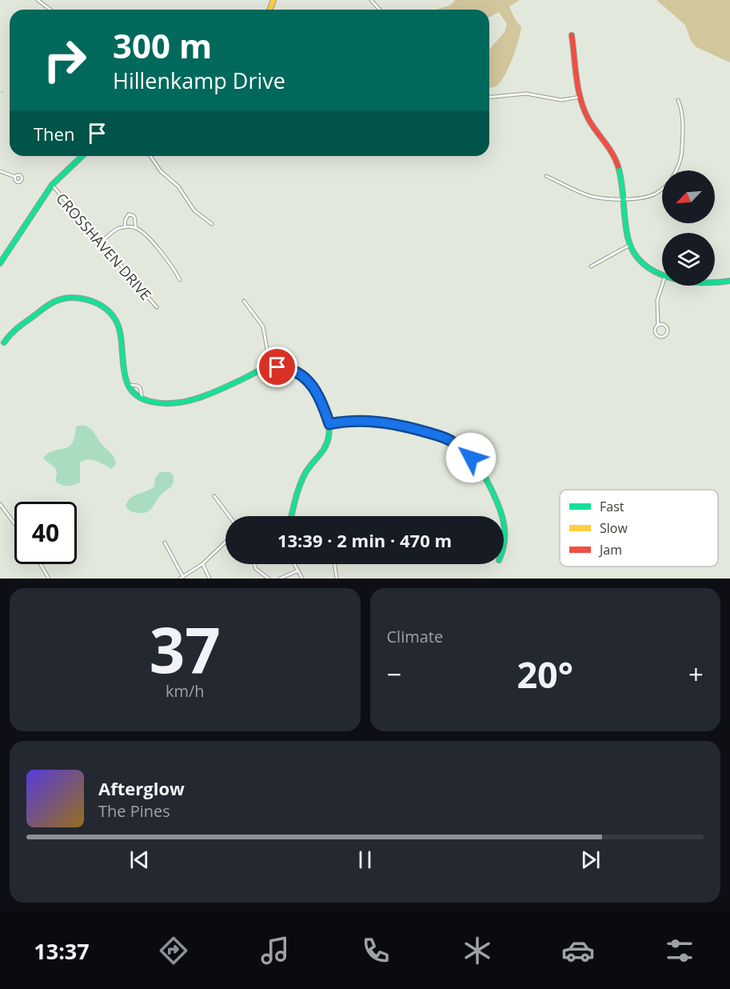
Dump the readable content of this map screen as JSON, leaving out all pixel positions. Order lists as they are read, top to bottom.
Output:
{
  "streets": {
    "street": ["CROSSHAVEN DRIVE"]
  },
  "legend": ["Fast", "Slow", "Jam"],
  "north": "bottom left",
  "page": {
    "turn": ["300 m", "Hillenkamp Drive"],
    "then": "Then",
    "limit": "40",
    "trip": "13:39 · 2 min · 470 m",
    "tile": [
      ["37", "km/h"],
      "Climate"
    ],
    "heat": ["−", "20°", "+"],
    "song": ["Afterglow", "The Pines"],
    "tabs": "13:37"
  }
}
